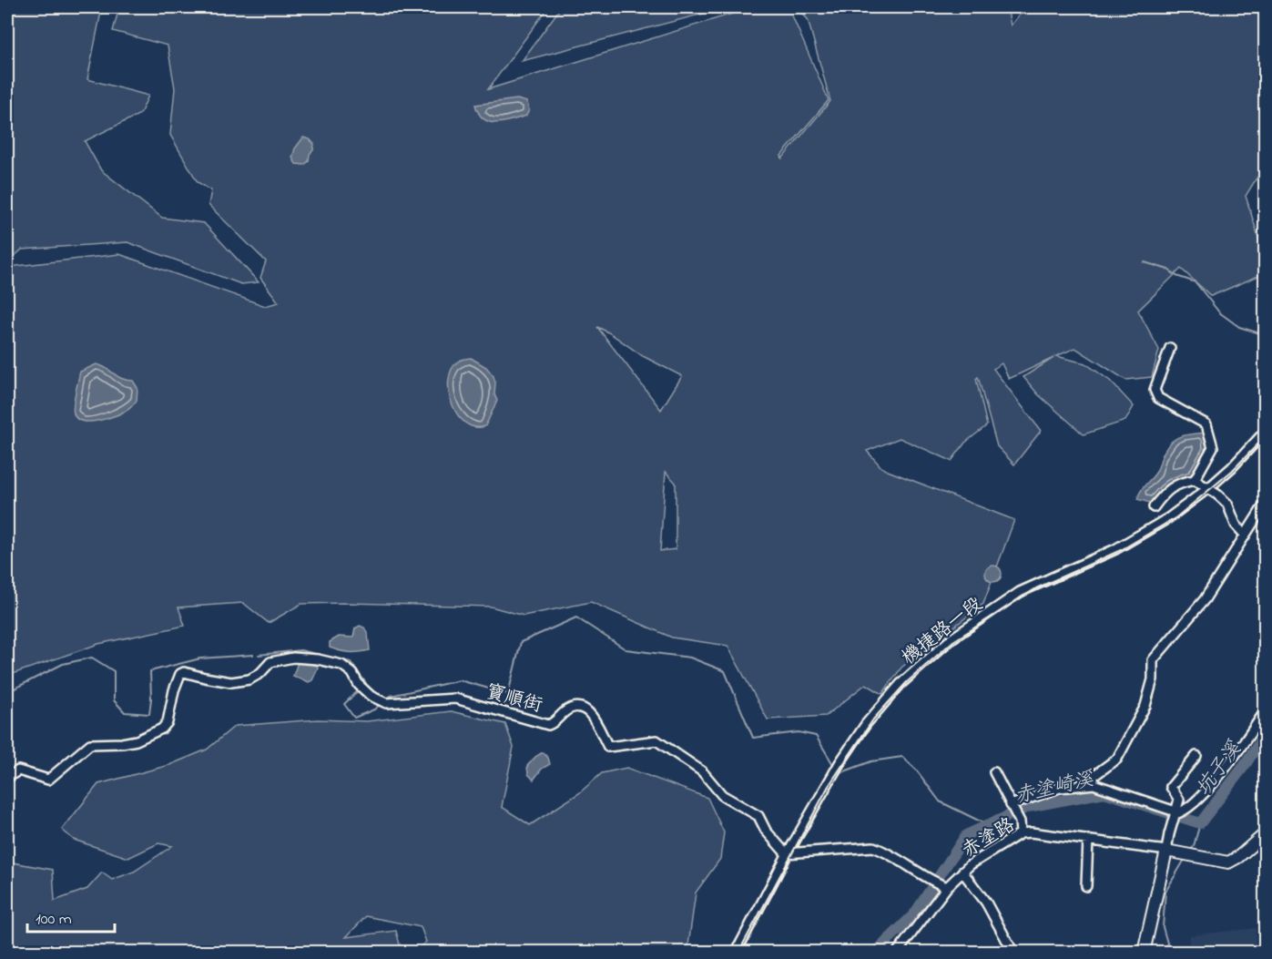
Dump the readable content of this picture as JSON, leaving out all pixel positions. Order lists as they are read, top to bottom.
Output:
{
  "streets": {
    "street": ["機捷路一段", "寶順街", "赤塗路"]
  },
  "crossings": [
    ["機捷路一段", "寶順街"]
  ],
  "water": ["坑子溪", "赤塗崎溪"],
  "scale_bar": "100 m"
}
